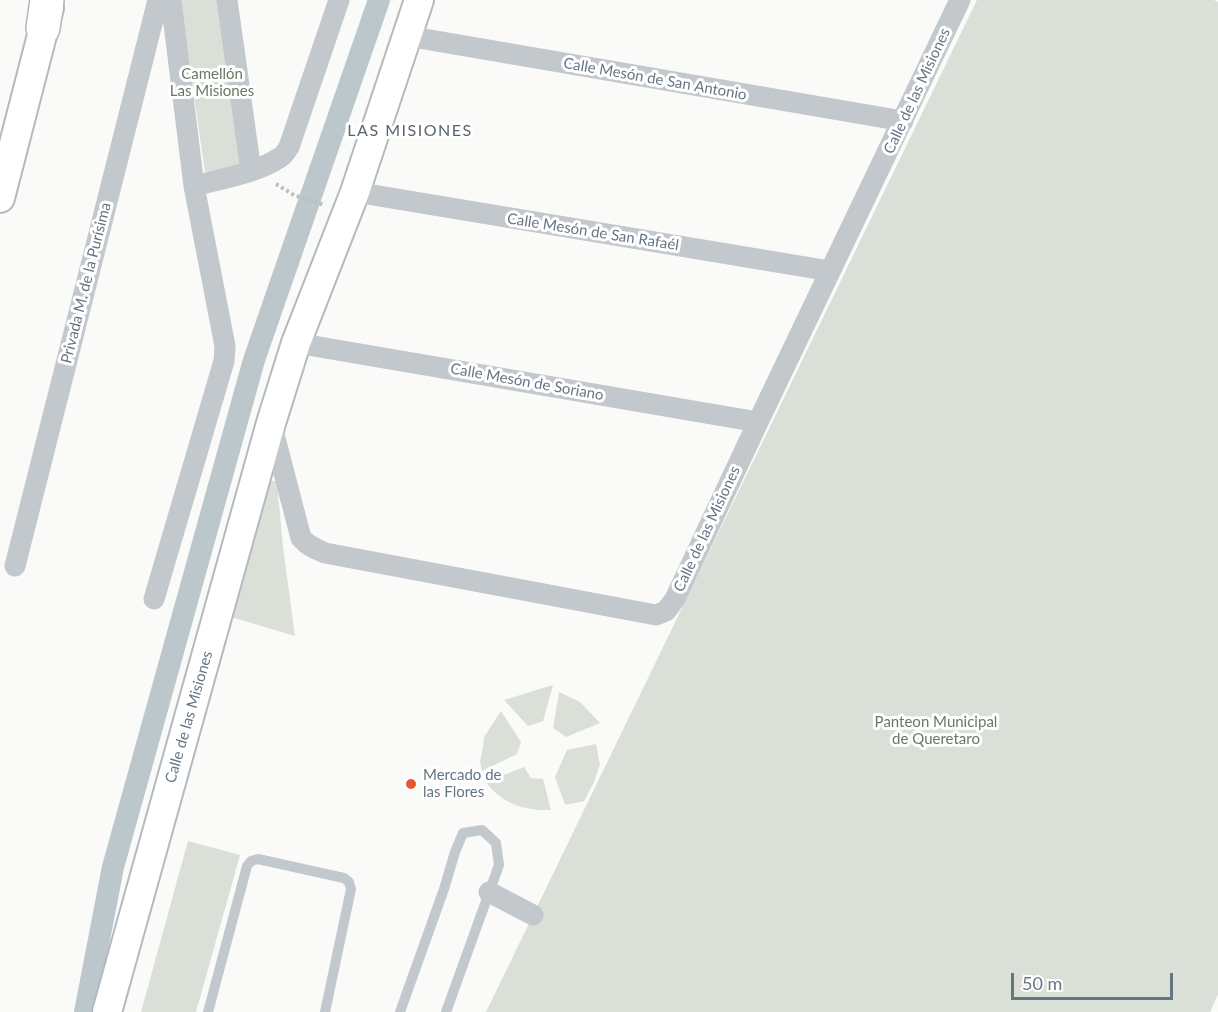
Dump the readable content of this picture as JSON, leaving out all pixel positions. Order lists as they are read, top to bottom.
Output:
{
  "streets": {
    "street": [
      "Calle Mesón de San Antonio",
      "Calle de las Misiones",
      "Calle Mesón de San Rafaél",
      "Privada M. de la Purísima",
      "Calle Mesón de Soriano"
    ]
  },
  "crossings": [
    ["Calle Mesón de San Antonio", "Calle de las Misiones"],
    ["Calle de las Misiones", "Calle Mesón de San Rafaél"],
    ["Calle de las Misiones", "Calle Mesón de Soriano"]
  ],
  "districts": ["LAS MISIONES"],
  "parks": ["Camellón Las Misiones", "Panteon Municipal de Queretaro"],
  "places": ["Mercado de las Flores"],
  "scale_bar": "50 m"
}
